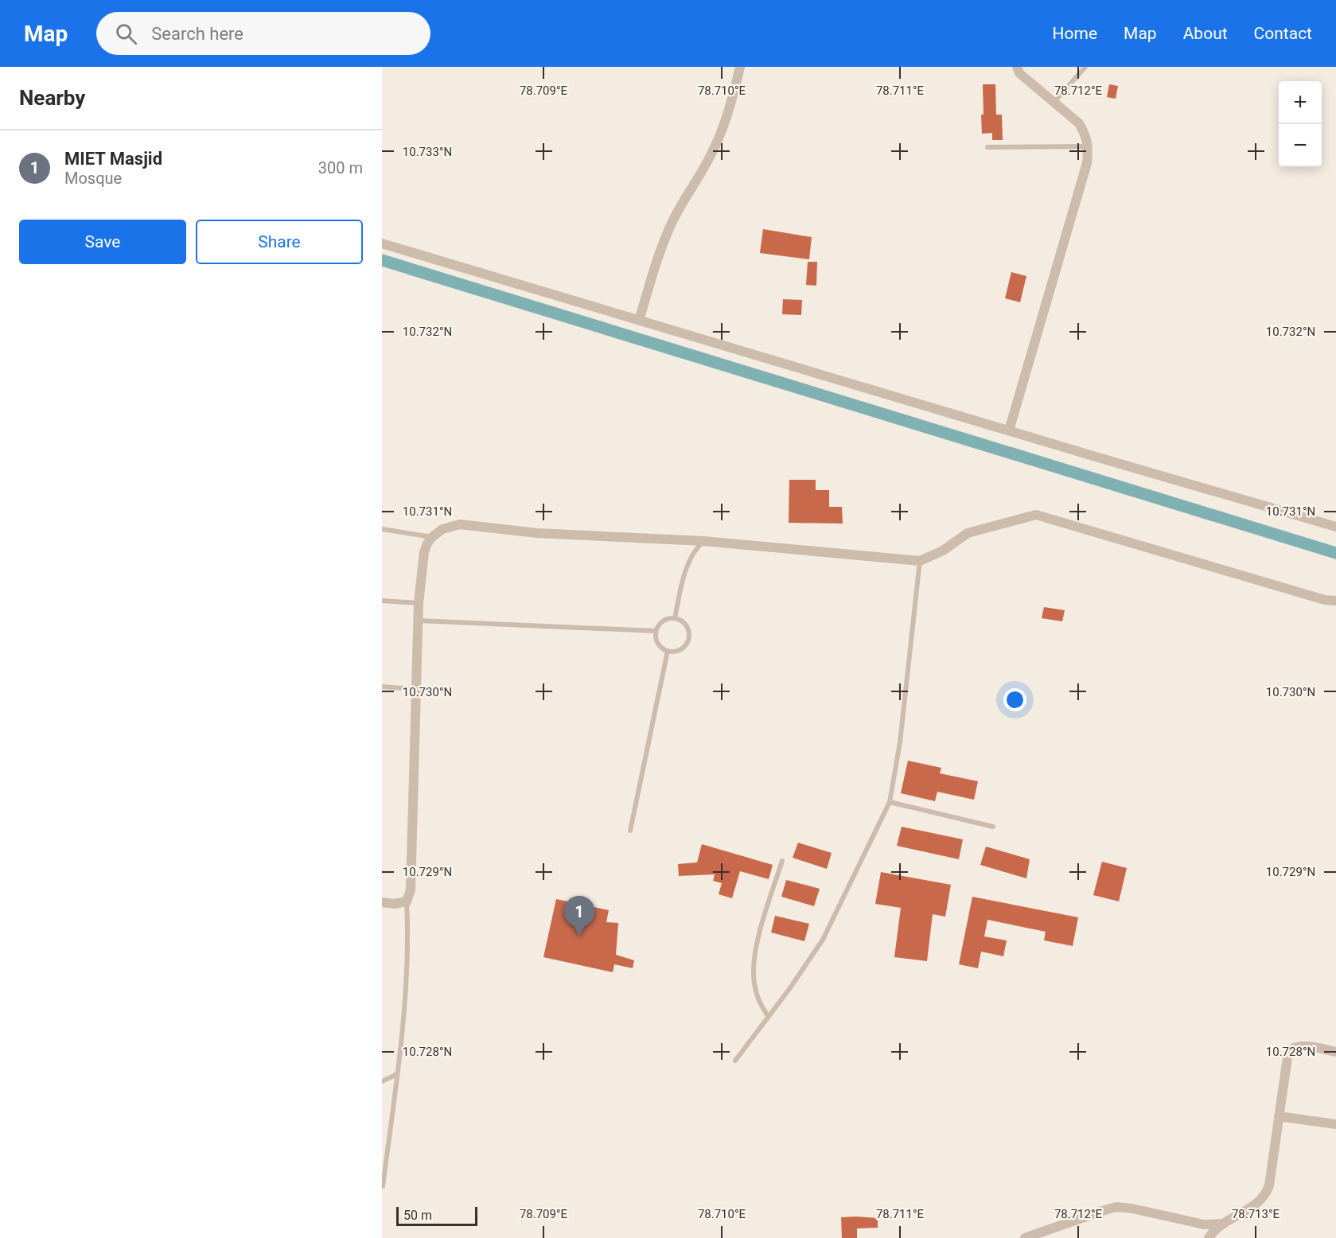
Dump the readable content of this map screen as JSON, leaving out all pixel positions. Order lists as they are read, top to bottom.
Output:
{
  "scale_bar": "50 m",
  "page": {
    "header": "Map",
    "search": "Search here",
    "nav": [
      "Home",
      "Map",
      "About",
      "Contact"
    ],
    "heading": "Nearby",
    "map_buttons": ["+", "−"],
    "list": [
      {
        "mark": "1",
        "name": "MIET Masjid",
        "note": "Mosque",
        "value": "300 m"
      }
    ],
    "buttons": ["Save", "Share"],
    "pins": "1",
    "scale": "50 m"
  },
  "coordinates": [
    "78.709°E",
    "78.710°E",
    "78.711°E",
    "78.712°E",
    "10.733°N",
    "10.732°N",
    "10.731°N",
    "10.730°N",
    "10.729°N",
    "10.728°N",
    "78.713°E"
  ]
}
